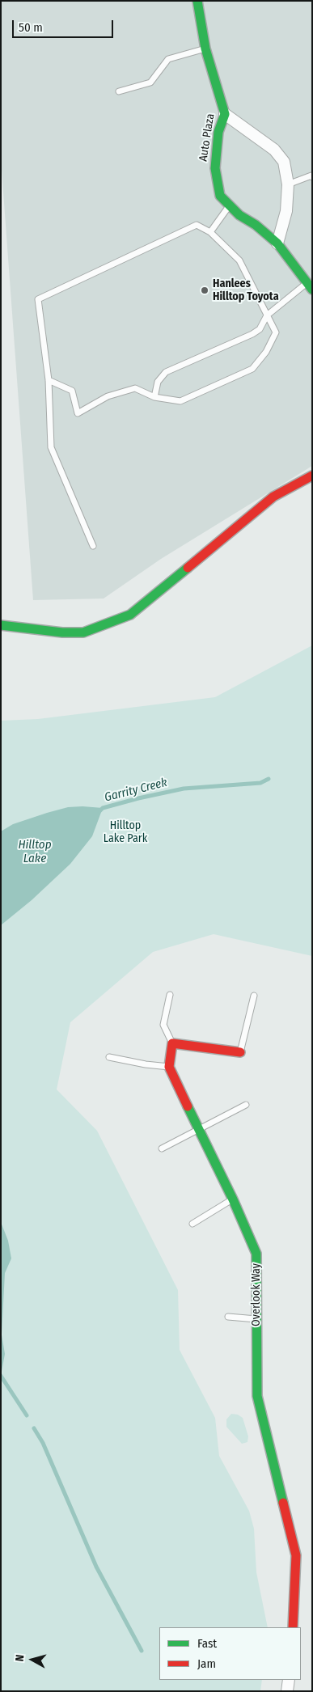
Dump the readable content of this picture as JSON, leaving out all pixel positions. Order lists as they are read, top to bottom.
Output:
{
  "streets": {
    "street": ["Auto Plaza", "Overlook Way"]
  },
  "water": ["Garrity Creek", "Hilltop Lake"],
  "parks": ["Hilltop Lake Park"],
  "places": ["Hanlees Hilltop Toyota"],
  "legend": ["Fast", "Jam"],
  "scale_bar": "50 m",
  "north": "left"
}
